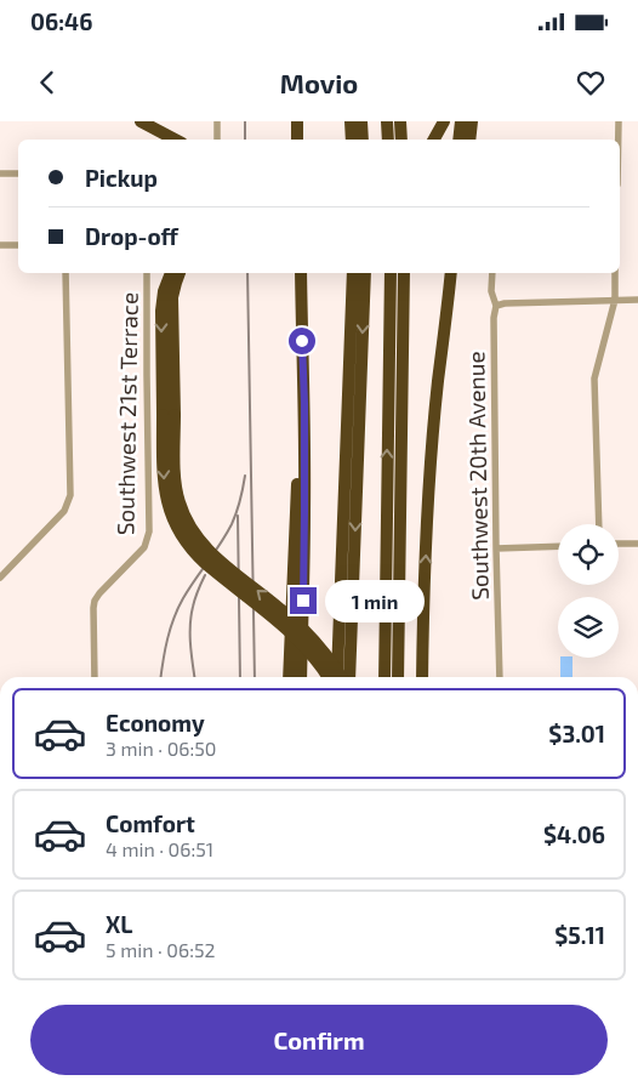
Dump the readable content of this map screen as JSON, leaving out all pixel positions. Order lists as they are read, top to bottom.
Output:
{
  "streets": {
    "street": ["Southwest 21st Terrace", "Southwest 20th Avenue"]
  },
  "page": {
    "status": "06:46",
    "header": "Movio",
    "banner": ["Pickup", "Drop-off"],
    "bubble": "1 min",
    "list": [
      {
        "name": "Economy",
        "note": "3 min · 06:50",
        "value": "$3.01"
      },
      {
        "name": "Comfort",
        "note": "4 min · 06:51",
        "value": "$4.06"
      },
      {
        "name": "XL",
        "note": "5 min · 06:52",
        "value": "$5.11"
      }
    ],
    "buttons": "Confirm"
  }
}
